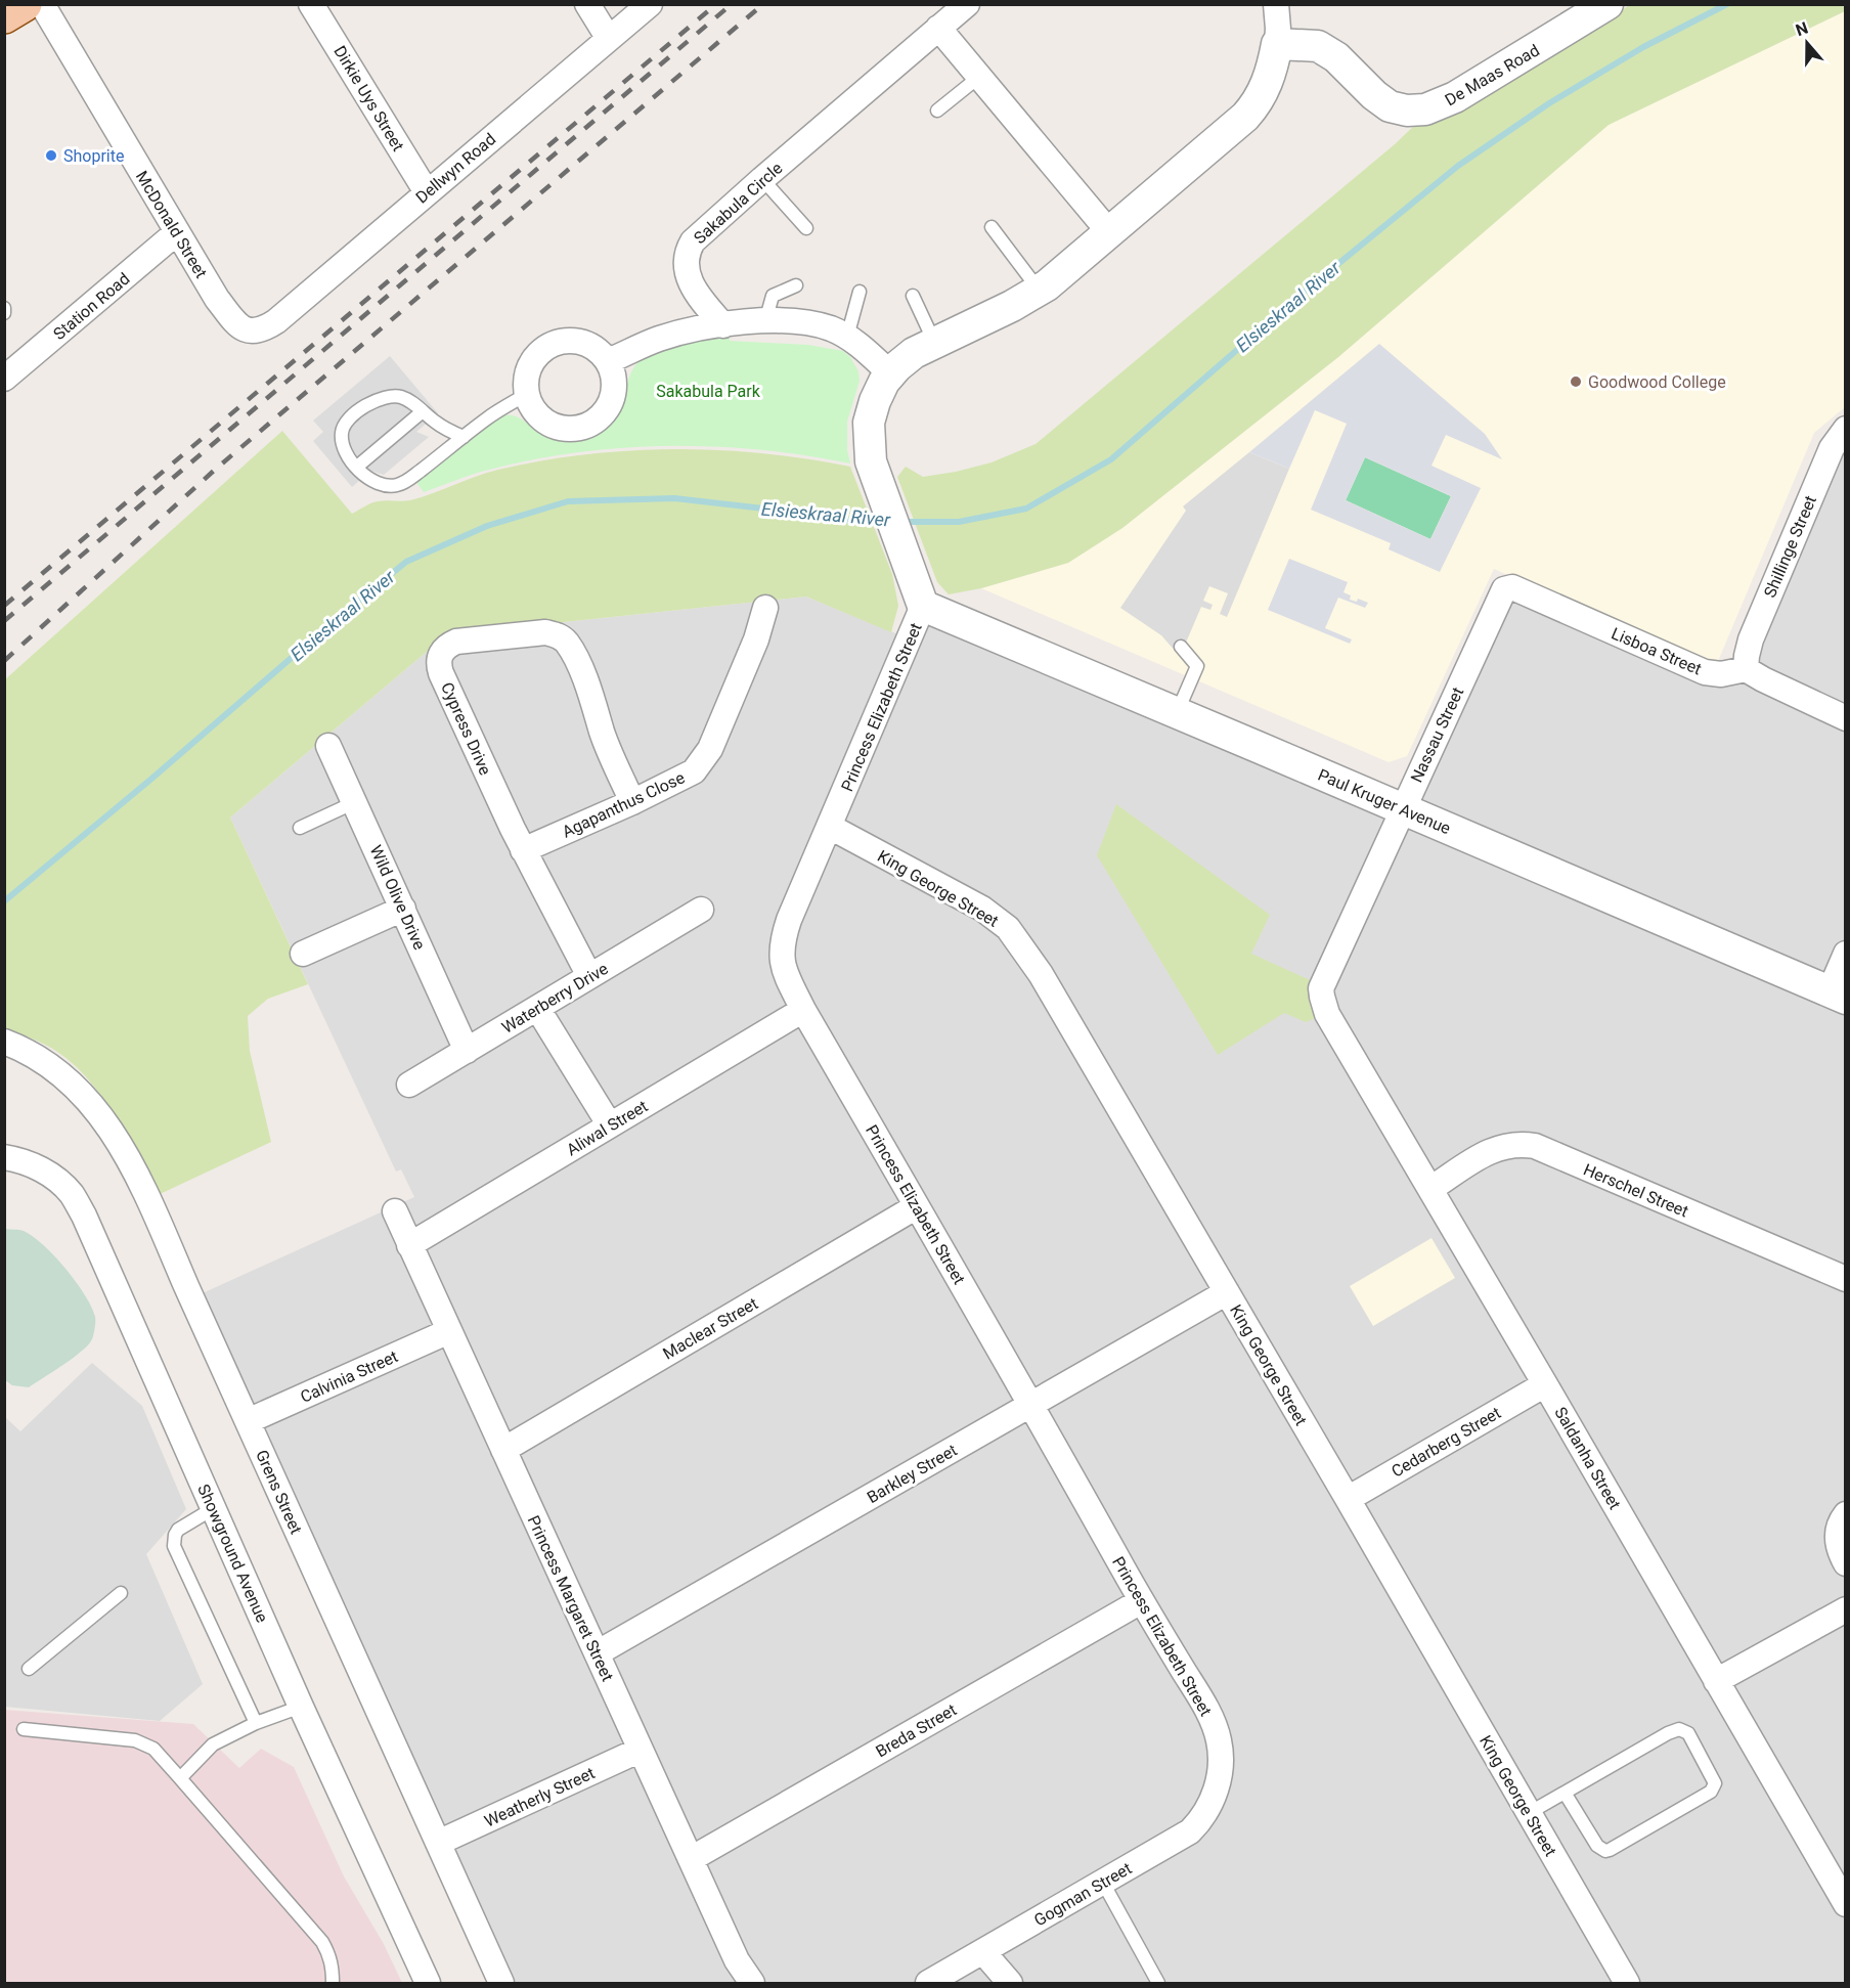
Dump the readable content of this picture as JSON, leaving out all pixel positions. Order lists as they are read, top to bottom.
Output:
{
  "streets": {
    "street": [
      "De Maas Road",
      "Dirkie Uys Street",
      "Dellwyn Road",
      "Sakabula Circle",
      "McDonald Street",
      "Station Road",
      "Shillinge Street",
      "Lisboa Street",
      "Princess Elizabeth Street",
      "Cypress Drive",
      "Nassau Street",
      "Paul Kruger Avenue",
      "Agapanthus Close",
      "King George Street",
      "Wild Olive Drive",
      "Waterberry Drive",
      "Aliwal Street",
      "Herschel Street",
      "Maclear Street",
      "Calvinia Street",
      "Cedarberg Street",
      "Saldanha Street",
      "Barkley Street",
      "Grens Street",
      "Showground Avenue",
      "Princess Margaret Street",
      "Breda Street",
      "Weatherly Street",
      "Gogman Street"
    ]
  },
  "crossings": [
    ["Dirkie Uys Street", "Dellwyn Road"],
    ["Dellwyn Road", "McDonald Street"],
    ["McDonald Street", "Station Road"],
    ["Shillinge Street", "Lisboa Street"],
    ["Lisboa Street", "Nassau Street"],
    ["Princess Elizabeth Street", "Paul Kruger Avenue"],
    ["Princess Elizabeth Street", "King George Street"],
    ["Princess Elizabeth Street", "Aliwal Street"],
    ["Princess Elizabeth Street", "Maclear Street"],
    ["Princess Elizabeth Street", "Barkley Street"],
    ["Princess Elizabeth Street", "Breda Street"],
    ["Princess Elizabeth Street", "Gogman Street"],
    ["Cypress Drive", "Agapanthus Close"],
    ["Cypress Drive", "Waterberry Drive"],
    ["Nassau Street", "Paul Kruger Avenue"],
    ["Nassau Street", "Saldanha Street"],
    ["King George Street", "Cedarberg Street"],
    ["King George Street", "Barkley Street"],
    ["Wild Olive Drive", "Waterberry Drive"],
    ["Aliwal Street", "Princess Margaret Street"],
    ["Herschel Street", "Saldanha Street"],
    ["Maclear Street", "Princess Margaret Street"],
    ["Calvinia Street", "Grens Street"],
    ["Calvinia Street", "Princess Margaret Street"],
    ["Cedarberg Street", "Saldanha Street"],
    ["Barkley Street", "Princess Margaret Street"],
    ["Grens Street", "Weatherly Street"],
    ["Princess Margaret Street", "Breda Street"],
    ["Princess Margaret Street", "Weatherly Street"]
  ],
  "water": ["Elsieskraal River"],
  "parks": ["Sakabula Park"],
  "places": ["Shoprite", "Goodwood College"],
  "north": "top"
}
